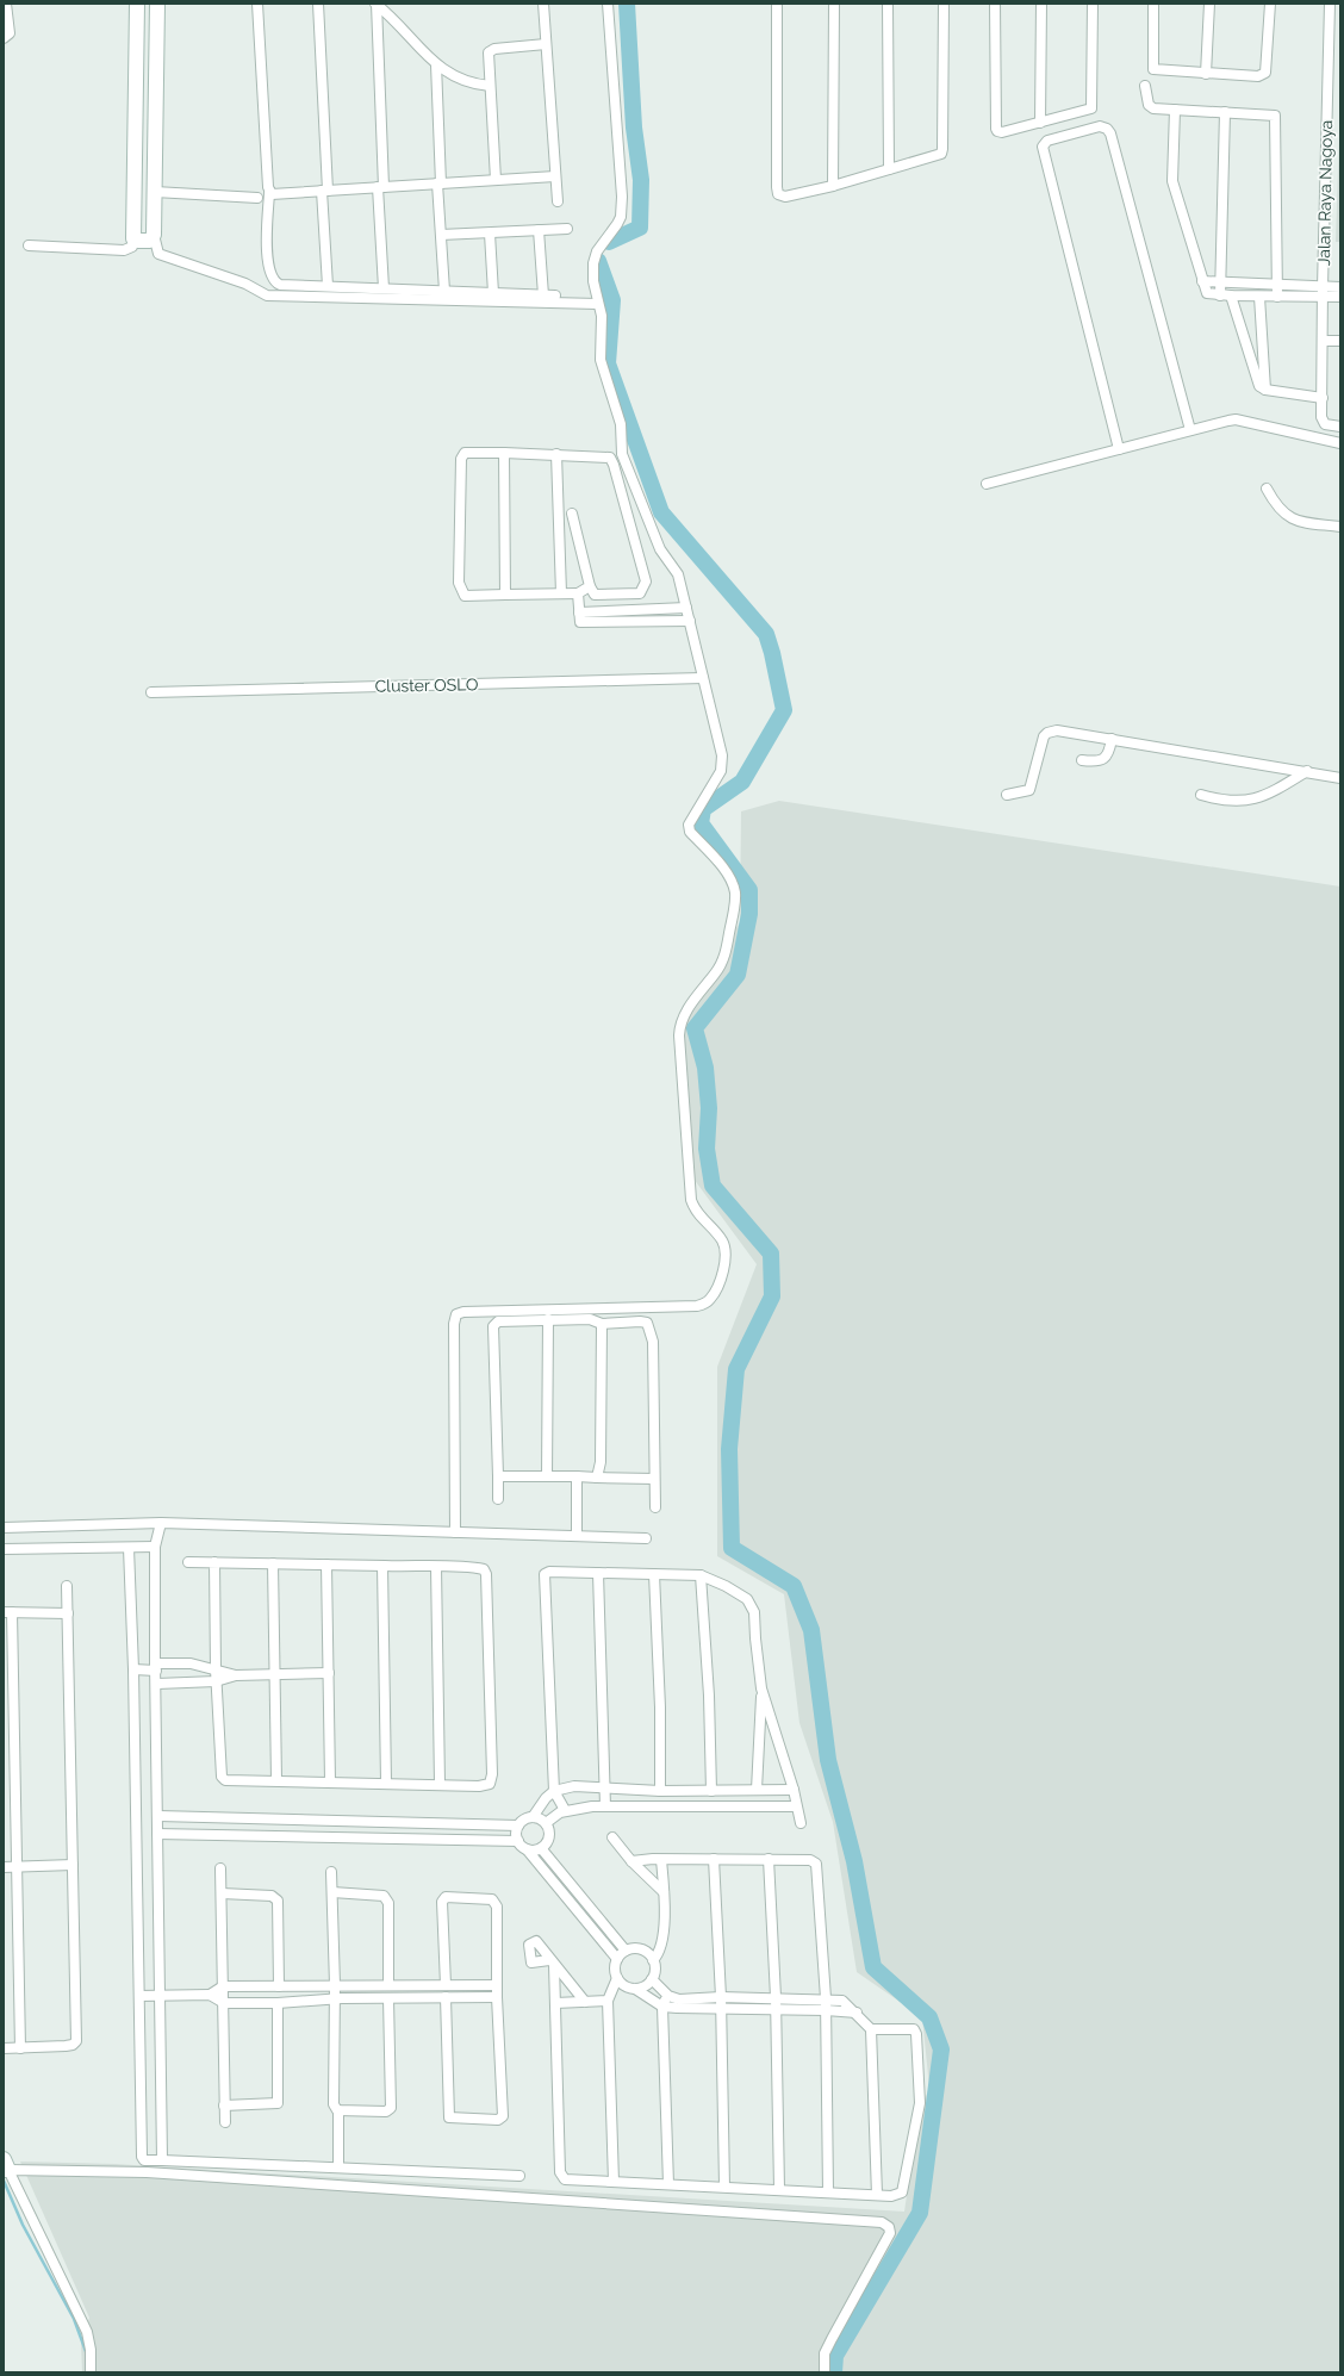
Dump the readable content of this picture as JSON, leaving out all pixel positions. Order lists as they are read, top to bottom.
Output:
{
  "streets": {
    "street": ["Jalan Raya Nagoya", "Cluster OSLO"]
  }
}
